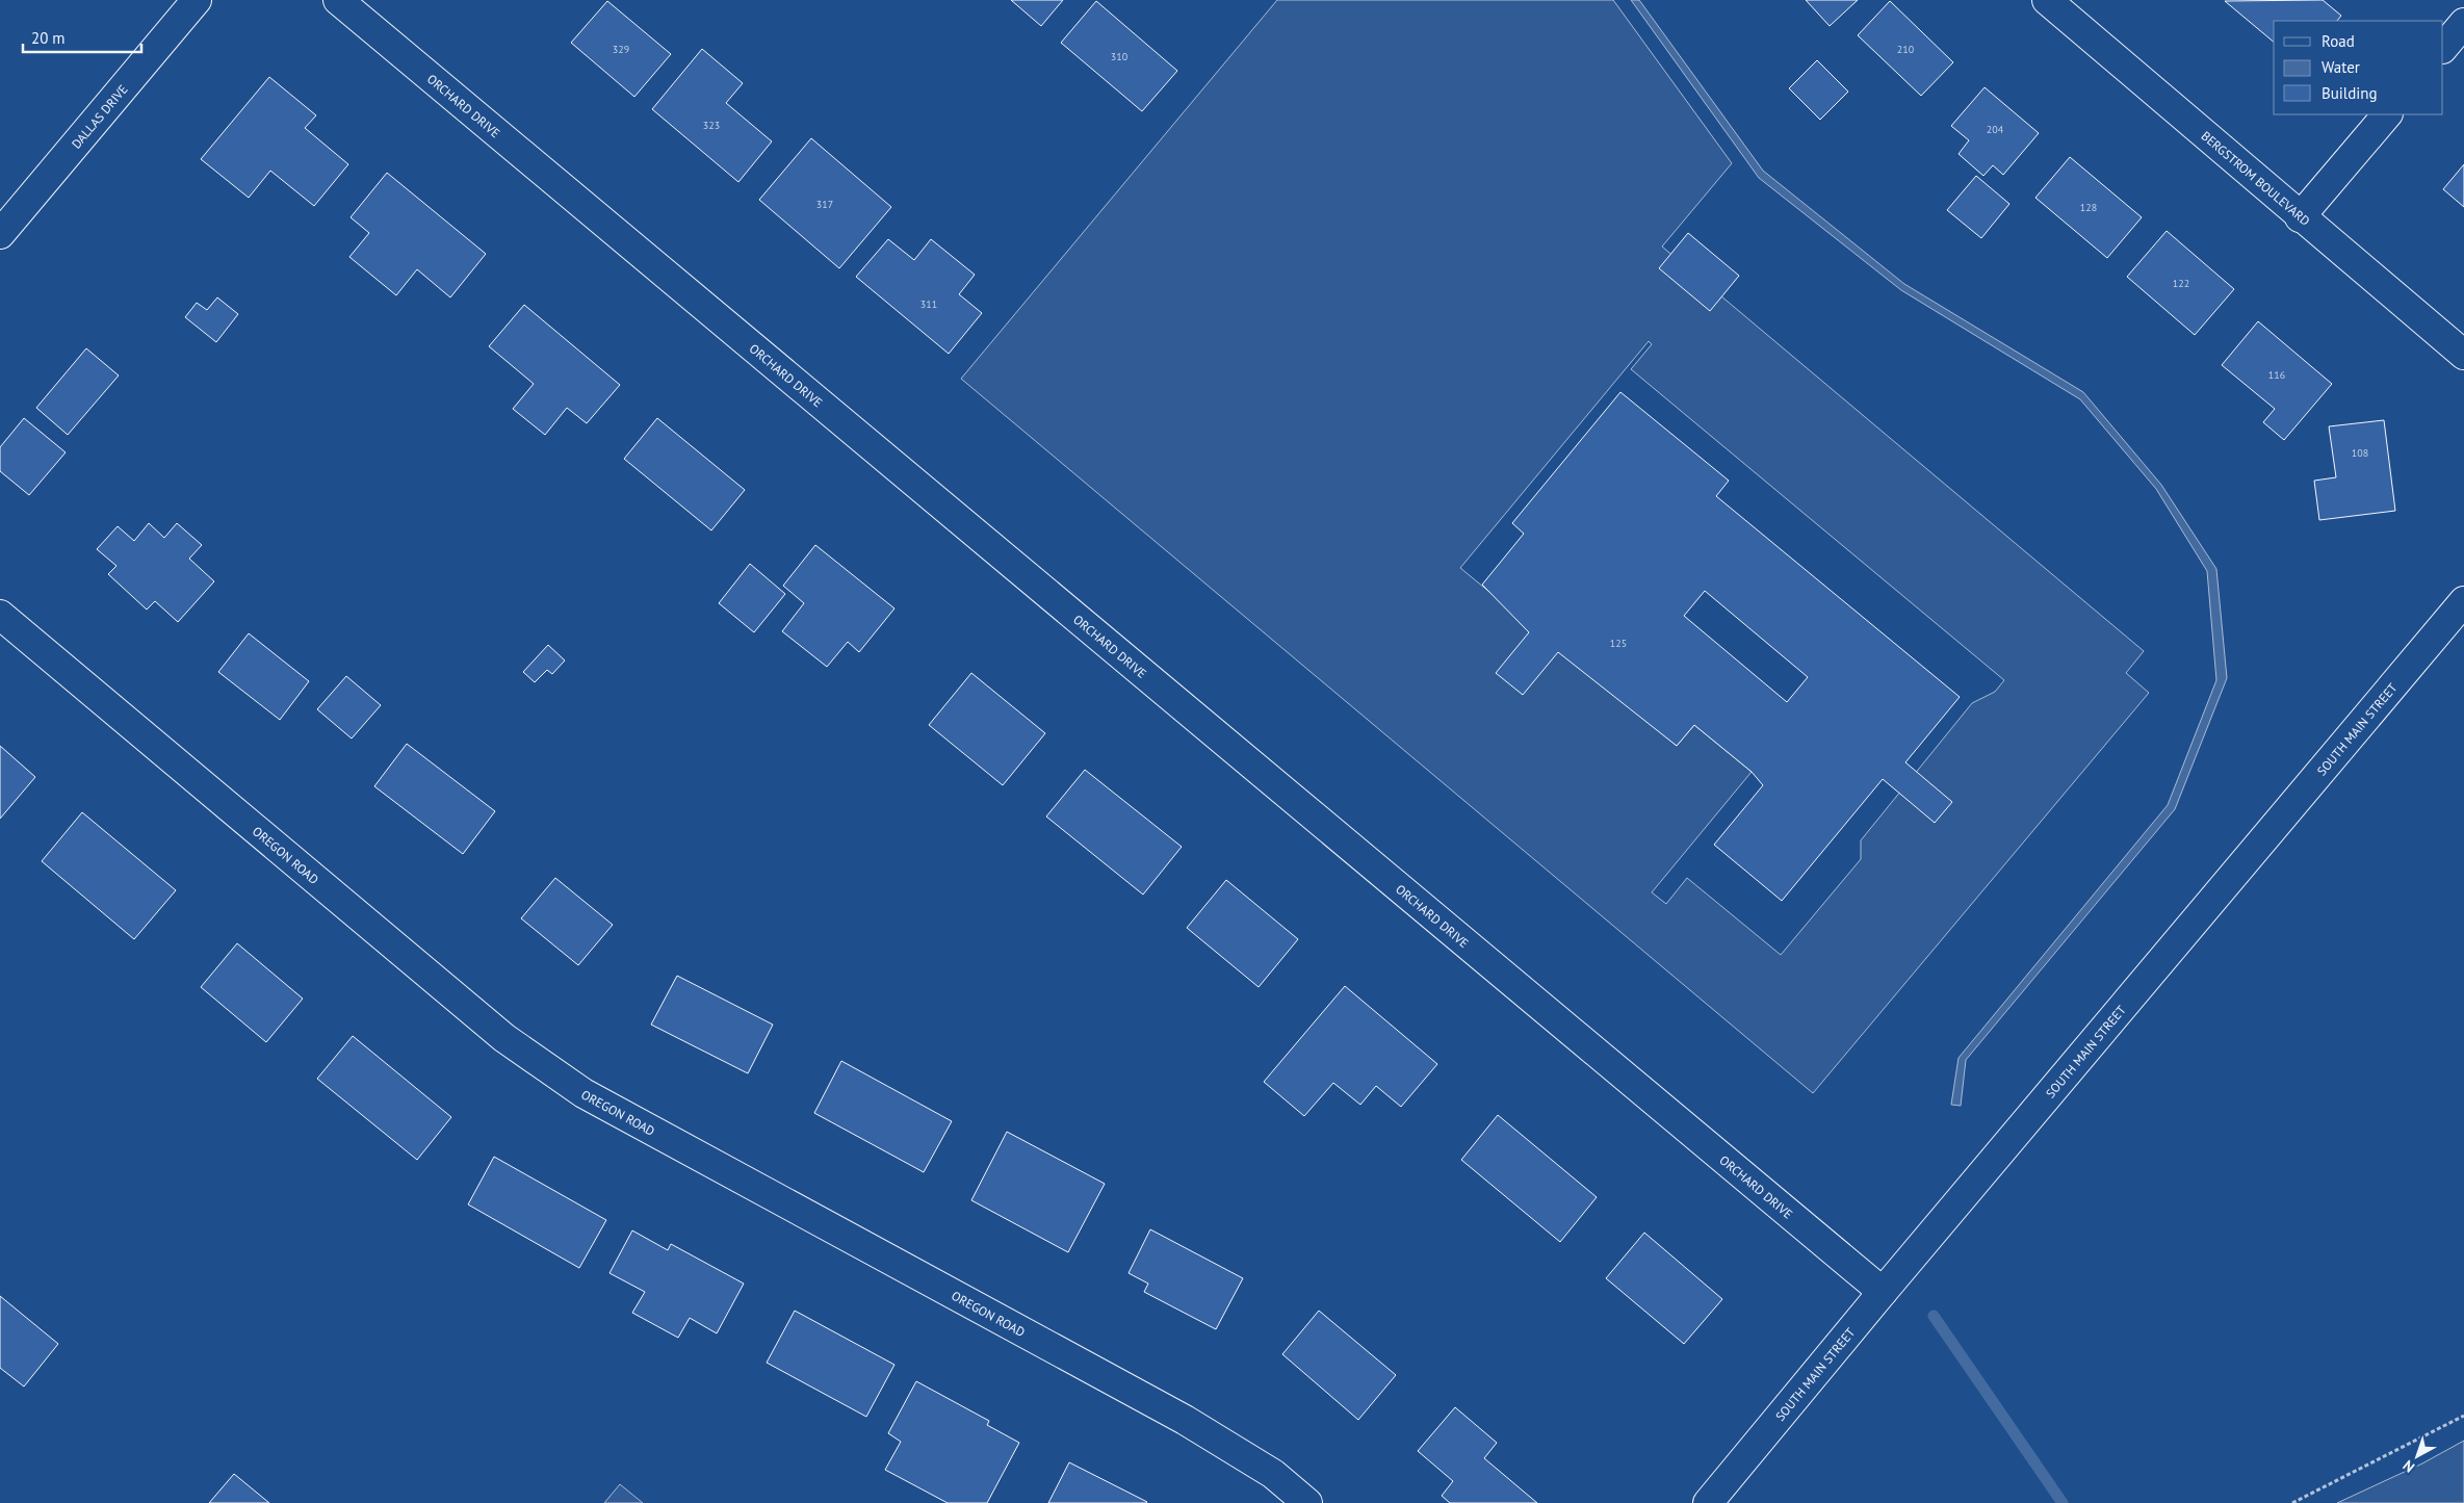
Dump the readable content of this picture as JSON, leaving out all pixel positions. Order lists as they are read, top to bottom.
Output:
{
  "streets": {
    "street": [
      "ORCHARD DRIVE",
      "DALLAS DRIVE",
      "BERGSTROM BOULEVARD",
      "SOUTH MAIN STREET",
      "OREGON ROAD"
    ]
  },
  "crossings": [
    ["ORCHARD DRIVE", "SOUTH MAIN STREET"]
  ],
  "house_numbers": [
    "329",
    "210",
    "310",
    "323",
    "204",
    "317",
    "128",
    "122",
    "311",
    "116",
    "108",
    "125"
  ],
  "legend": ["Road", "Water", "Building"],
  "scale_bar": "20 m",
  "north": "bottom left"
}
